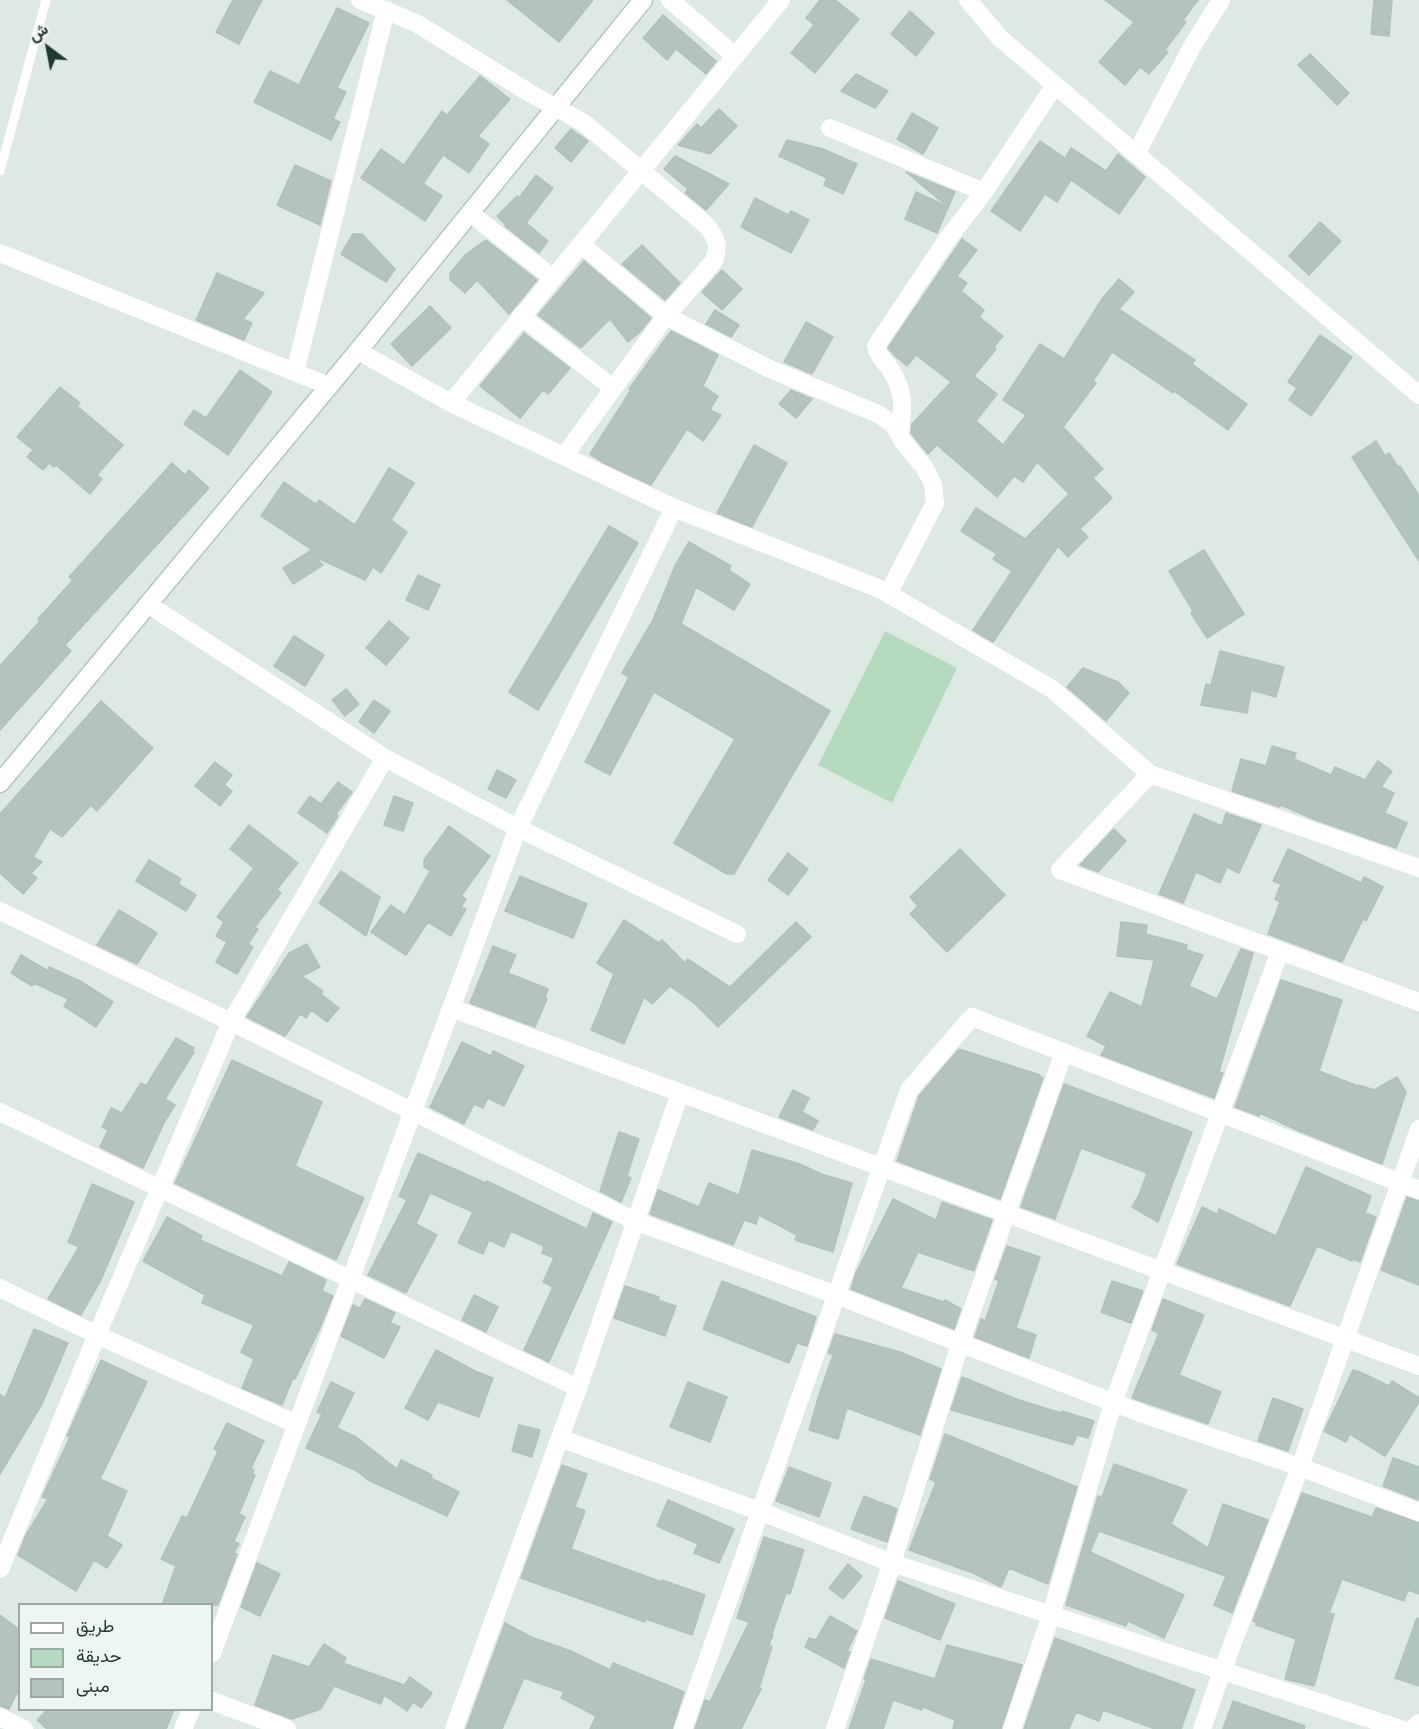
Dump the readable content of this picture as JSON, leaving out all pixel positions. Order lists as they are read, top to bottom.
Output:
{
  "legend": ["طريق", "حديقة", "مبنى"],
  "north": "top left"
}
